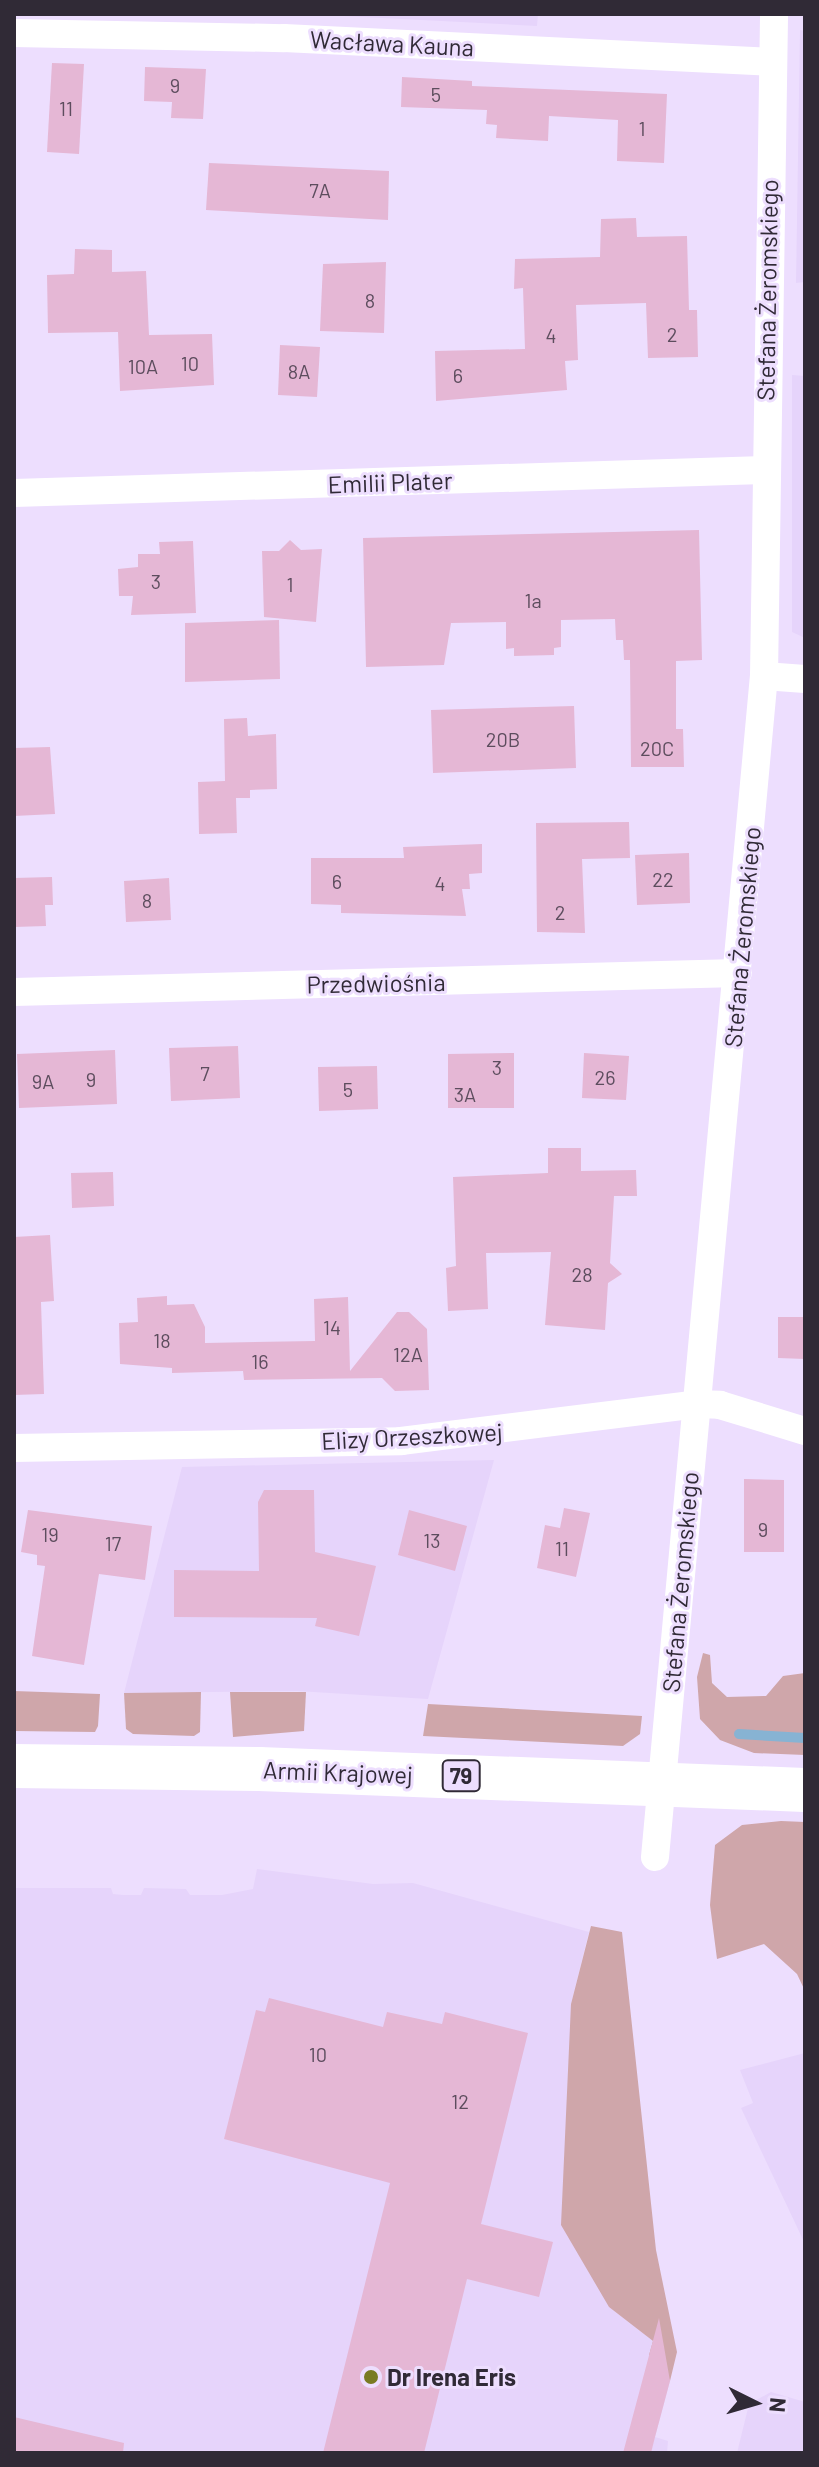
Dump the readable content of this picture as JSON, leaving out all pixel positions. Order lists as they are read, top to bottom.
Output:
{
  "streets": {
    "main road": ["Armii Krajowej", "79"],
    "street": [
      "Wacława Kauna",
      "Stefana Żeromskiego",
      "Emilii Plater",
      "Przedwiośnia",
      "Elizy Orzeszkowej"
    ]
  },
  "crossings": [
    ["Wacława Kauna", "Stefana Żeromskiego"],
    ["Stefana Żeromskiego", "Emilii Plater"],
    ["Stefana Żeromskiego", "Przedwiośnia"],
    ["Stefana Żeromskiego", "Elizy Orzeszkowej"],
    ["Stefana Żeromskiego", "Armii Krajowej"]
  ],
  "places": ["Dr Irena Eris"],
  "house_numbers": [
    "9",
    "5",
    "11",
    "1",
    "7A",
    "8",
    "2",
    "4",
    "10",
    "10A",
    "8A",
    "6",
    "3",
    "1",
    "1a",
    "20B",
    "20C",
    "22",
    "6",
    "4",
    "8",
    "2",
    "3",
    "7",
    "26",
    "9",
    "9A",
    "5",
    "3A",
    "28",
    "14",
    "18",
    "12A",
    "16",
    "9",
    "19",
    "13",
    "17",
    "11",
    "10",
    "12"
  ],
  "north": "right"
}
